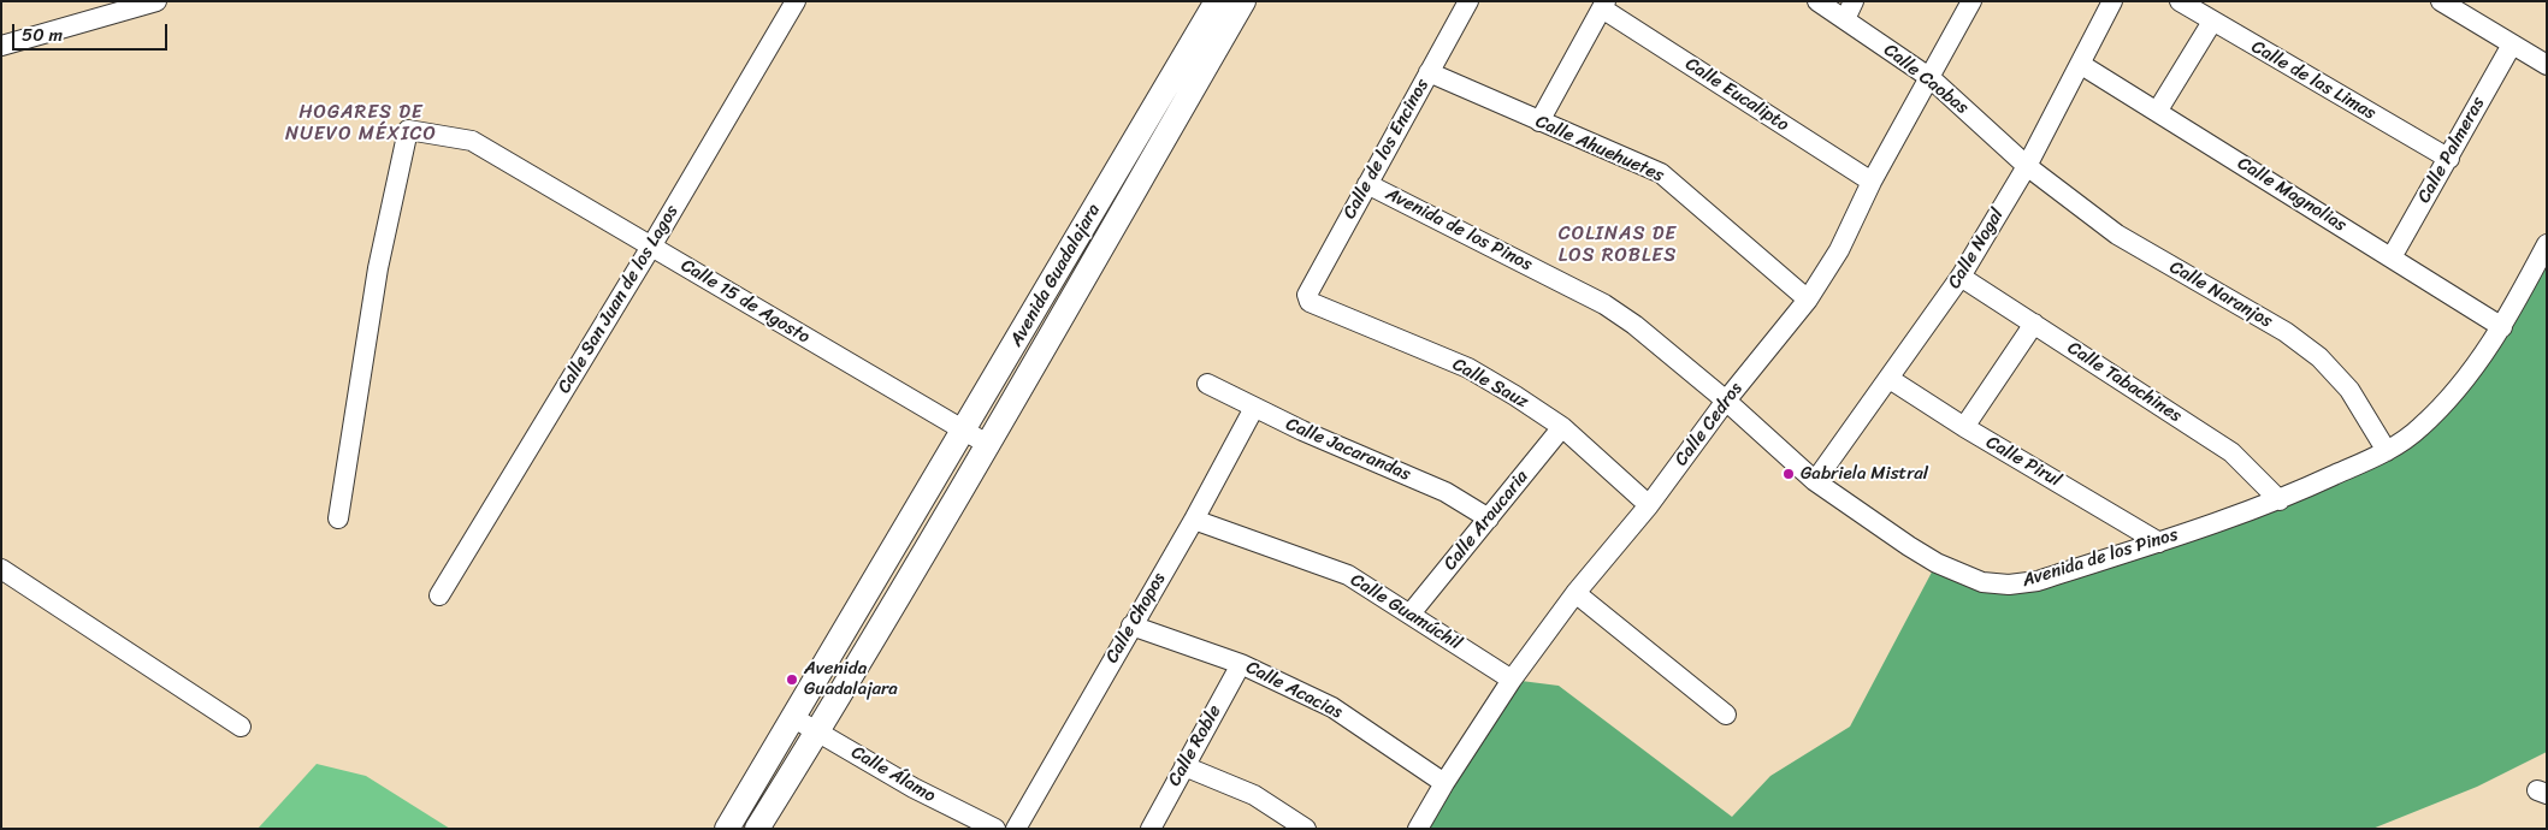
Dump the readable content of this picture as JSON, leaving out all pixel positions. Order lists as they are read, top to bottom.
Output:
{
  "streets": {
    "street": [
      "Calle Caobas",
      "Calle de las Limas",
      "Calle Eucalipto",
      "Calle de los Encinos",
      "Calle Ahuehuetes",
      "Calle Palmeras",
      "Calle Magnolias",
      "Avenida de los Pinos",
      "Calle Nogal",
      "Avenida Guadalajara",
      "Calle Naranjos",
      "Calle San Juan de los Lagos",
      "Calle 15 de Agosto",
      "Calle Tabachines",
      "Calle Sauz",
      "Calle Cedros",
      "Calle Jacarandas",
      "Calle Pirul",
      "Calle Araucaria",
      "Calle Guamúchil",
      "Calle Chopos",
      "Calle Acacias",
      "Calle Roble",
      "Calle Álamo"
    ]
  },
  "crossings": [
    ["Calle Caobas", "Calle Nogal"],
    ["Calle Caobas", "Calle Naranjos"],
    ["Calle Caobas", "Calle Cedros"],
    ["Calle de las Limas", "Calle Palmeras"],
    ["Calle Eucalipto", "Calle Cedros"],
    ["Calle de los Encinos", "Calle Ahuehuetes"],
    ["Calle de los Encinos", "Avenida de los Pinos"],
    ["Calle de los Encinos", "Calle Sauz"],
    ["Calle Ahuehuetes", "Calle Cedros"],
    ["Calle Palmeras", "Calle Magnolias"],
    ["Calle Magnolias", "Avenida de los Pinos"],
    ["Calle Magnolias", "Calle Nogal"],
    ["Avenida de los Pinos", "Calle Nogal"],
    ["Avenida de los Pinos", "Calle Naranjos"],
    ["Avenida de los Pinos", "Calle Tabachines"],
    ["Avenida de los Pinos", "Calle Cedros"],
    ["Avenida de los Pinos", "Calle Pirul"],
    ["Calle Nogal", "Calle Naranjos"],
    ["Calle Nogal", "Calle Tabachines"],
    ["Calle Nogal", "Calle Pirul"],
    ["Avenida Guadalajara", "Calle 15 de Agosto"],
    ["Avenida Guadalajara", "Calle Álamo"],
    ["Calle San Juan de los Lagos", "Calle 15 de Agosto"],
    ["Calle Sauz", "Calle Cedros"],
    ["Calle Sauz", "Calle Araucaria"],
    ["Calle Cedros", "Calle Guamúchil"],
    ["Calle Cedros", "Calle Acacias"],
    ["Calle Jacarandas", "Calle Araucaria"],
    ["Calle Jacarandas", "Calle Chopos"],
    ["Calle Araucaria", "Calle Guamúchil"],
    ["Calle Guamúchil", "Calle Chopos"],
    ["Calle Chopos", "Calle Acacias"],
    ["Calle Acacias", "Calle Roble"]
  ],
  "districts": ["HOGARES DE NUEVO MÉXICO", "COLINAS DE LOS ROBLES"],
  "places": ["Gabriela Mistral", "Avenida Guadalajara"],
  "scale_bar": "50 m"
}
